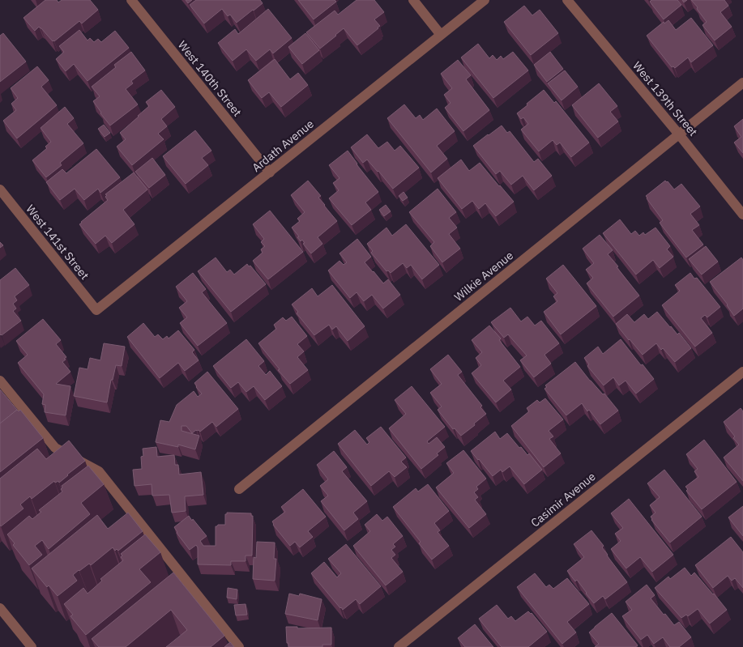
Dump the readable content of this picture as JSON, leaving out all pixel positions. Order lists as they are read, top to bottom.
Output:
{
  "streets": {
    "street": [
      "West 140th Street",
      "West 139th Street",
      "Ardath Avenue",
      "West 141st Street",
      "Wilkie Avenue",
      "Casimir Avenue"
    ]
  },
  "crossings": [
    ["West 140th Street", "Ardath Avenue"],
    ["West 139th Street", "Wilkie Avenue"],
    ["Ardath Avenue", "West 141st Street"]
  ]
}
